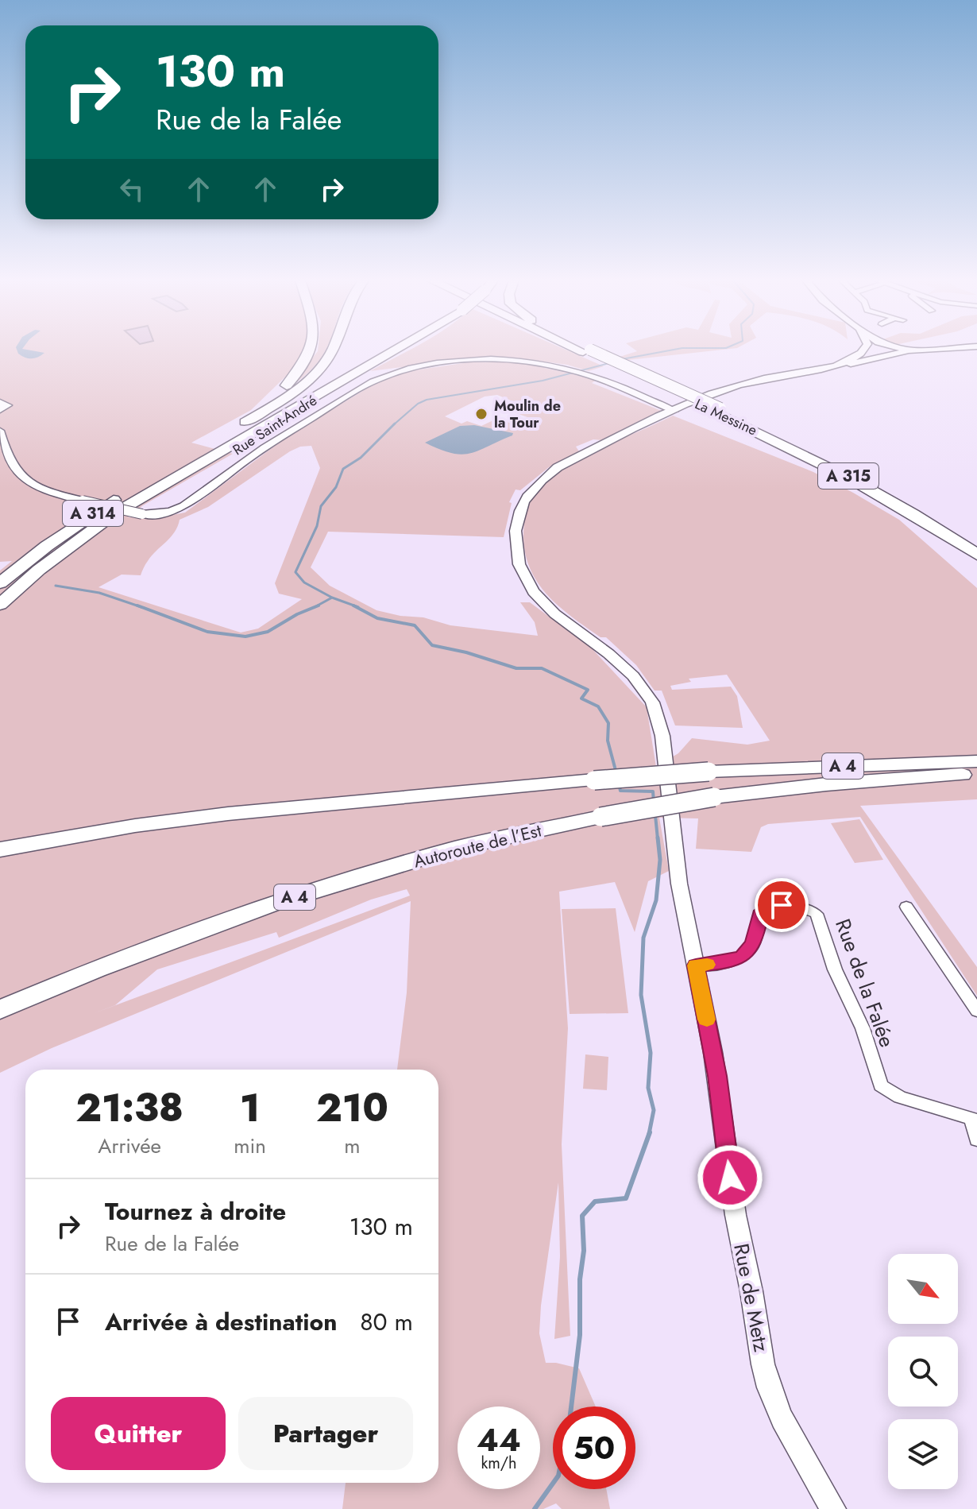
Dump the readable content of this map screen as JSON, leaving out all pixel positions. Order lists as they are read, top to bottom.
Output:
{
  "streets": {
    "highway": [
      "La Messine",
      "A 315",
      "A 314",
      "A 4",
      "Autoroute de l’Est"
    ],
    "main road": ["Rue de Metz"],
    "street": ["Rue Saint-André", "Rue de la Falée"]
  },
  "crossings": [
    ["Rue Saint-André", "Rue de Metz"],
    ["Rue de la Falée", "Rue de Metz"]
  ],
  "places": ["Moulin de la Tour"],
  "north": "bottom right",
  "page": {
    "turn": ["130 m", "Rue de la Falée"],
    "eta": [
      "21:38",
      "Arrivée",
      "1",
      "min",
      "210",
      "m"
    ],
    "list": [
      {
        "name": "Tournez à droite",
        "note": "Rue de la Falée",
        "value": "130 m"
      },
      {
        "name": "Arrivée à destination",
        "value": "80 m"
      }
    ],
    "buttons": ["Quitter", "Partager"],
    "speed": "44 km/h",
    "limit": "50"
  }
}
